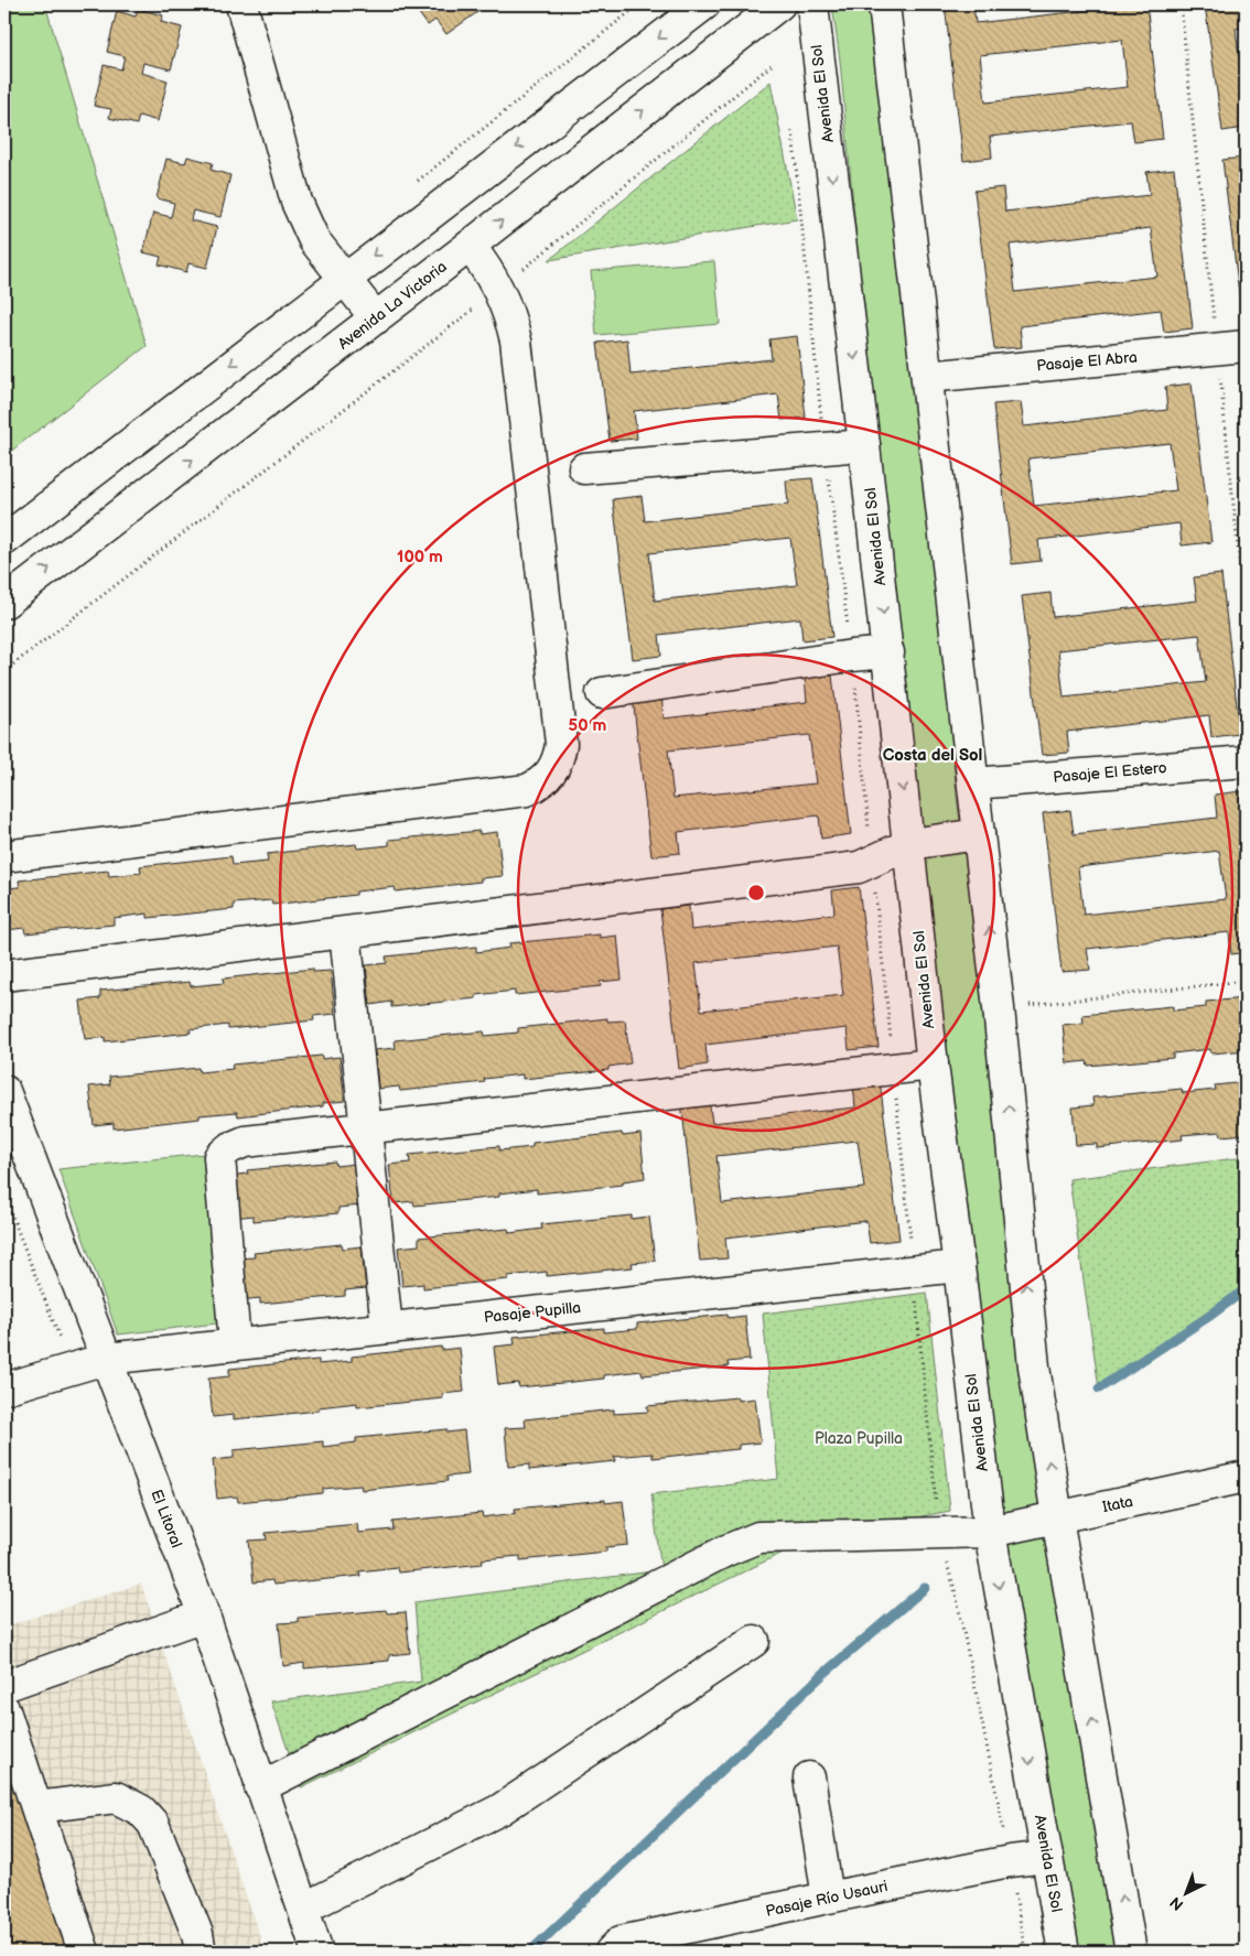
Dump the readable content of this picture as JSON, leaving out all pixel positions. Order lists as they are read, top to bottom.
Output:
{
  "streets": {
    "street": [
      "Avenida El Sol",
      "Avenida La Victoria",
      "Pasaje El Abra",
      "Pasaje El Estero",
      "Pasaje Pupilla",
      "Itata",
      "El Litoral",
      "Pasaje Río Usauri"
    ]
  },
  "crossings": [
    ["Avenida El Sol", "Pasaje Pupilla"],
    ["Avenida El Sol", "Itata"],
    ["Avenida El Sol", "Pasaje Río Usauri"],
    ["Pasaje Pupilla", "El Litoral"],
    ["Itata", "El Litoral"]
  ],
  "districts": ["Costa del Sol"],
  "parks": ["Plaza Pupilla"],
  "north": "bottom left",
  "rings": ["100 m", "50 m"]
}
